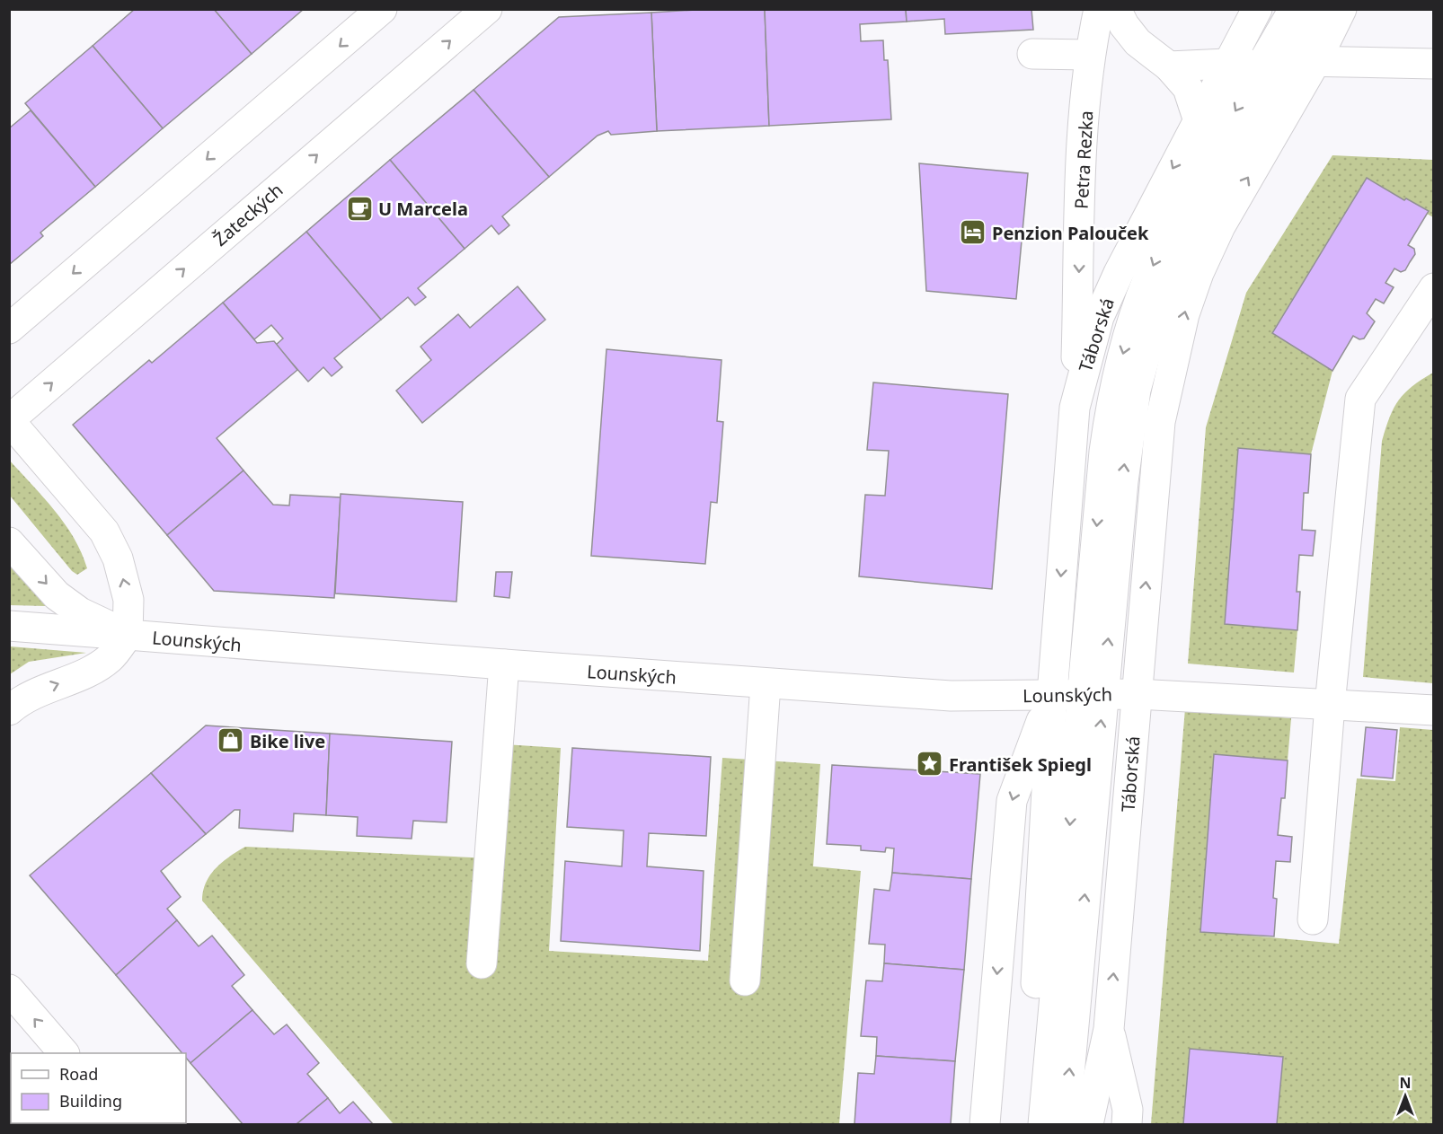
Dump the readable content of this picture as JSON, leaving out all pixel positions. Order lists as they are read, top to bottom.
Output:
{
  "streets": {
    "street": [
      "Petra Rezka",
      "Žateckých",
      "Táborská",
      "Lounských"
    ]
  },
  "crossings": [
    ["Petra Rezka", "Táborská"],
    ["Žateckých", "Lounských"],
    ["Táborská", "Lounských"]
  ],
  "places": {
    "cafe": ["U Marcela"],
    "hotel": ["Penzion Palouček"],
    "shop": ["Bike live"],
    "place": ["František Spiegl"]
  },
  "legend": ["Road", "Building"],
  "north": "top"
}
